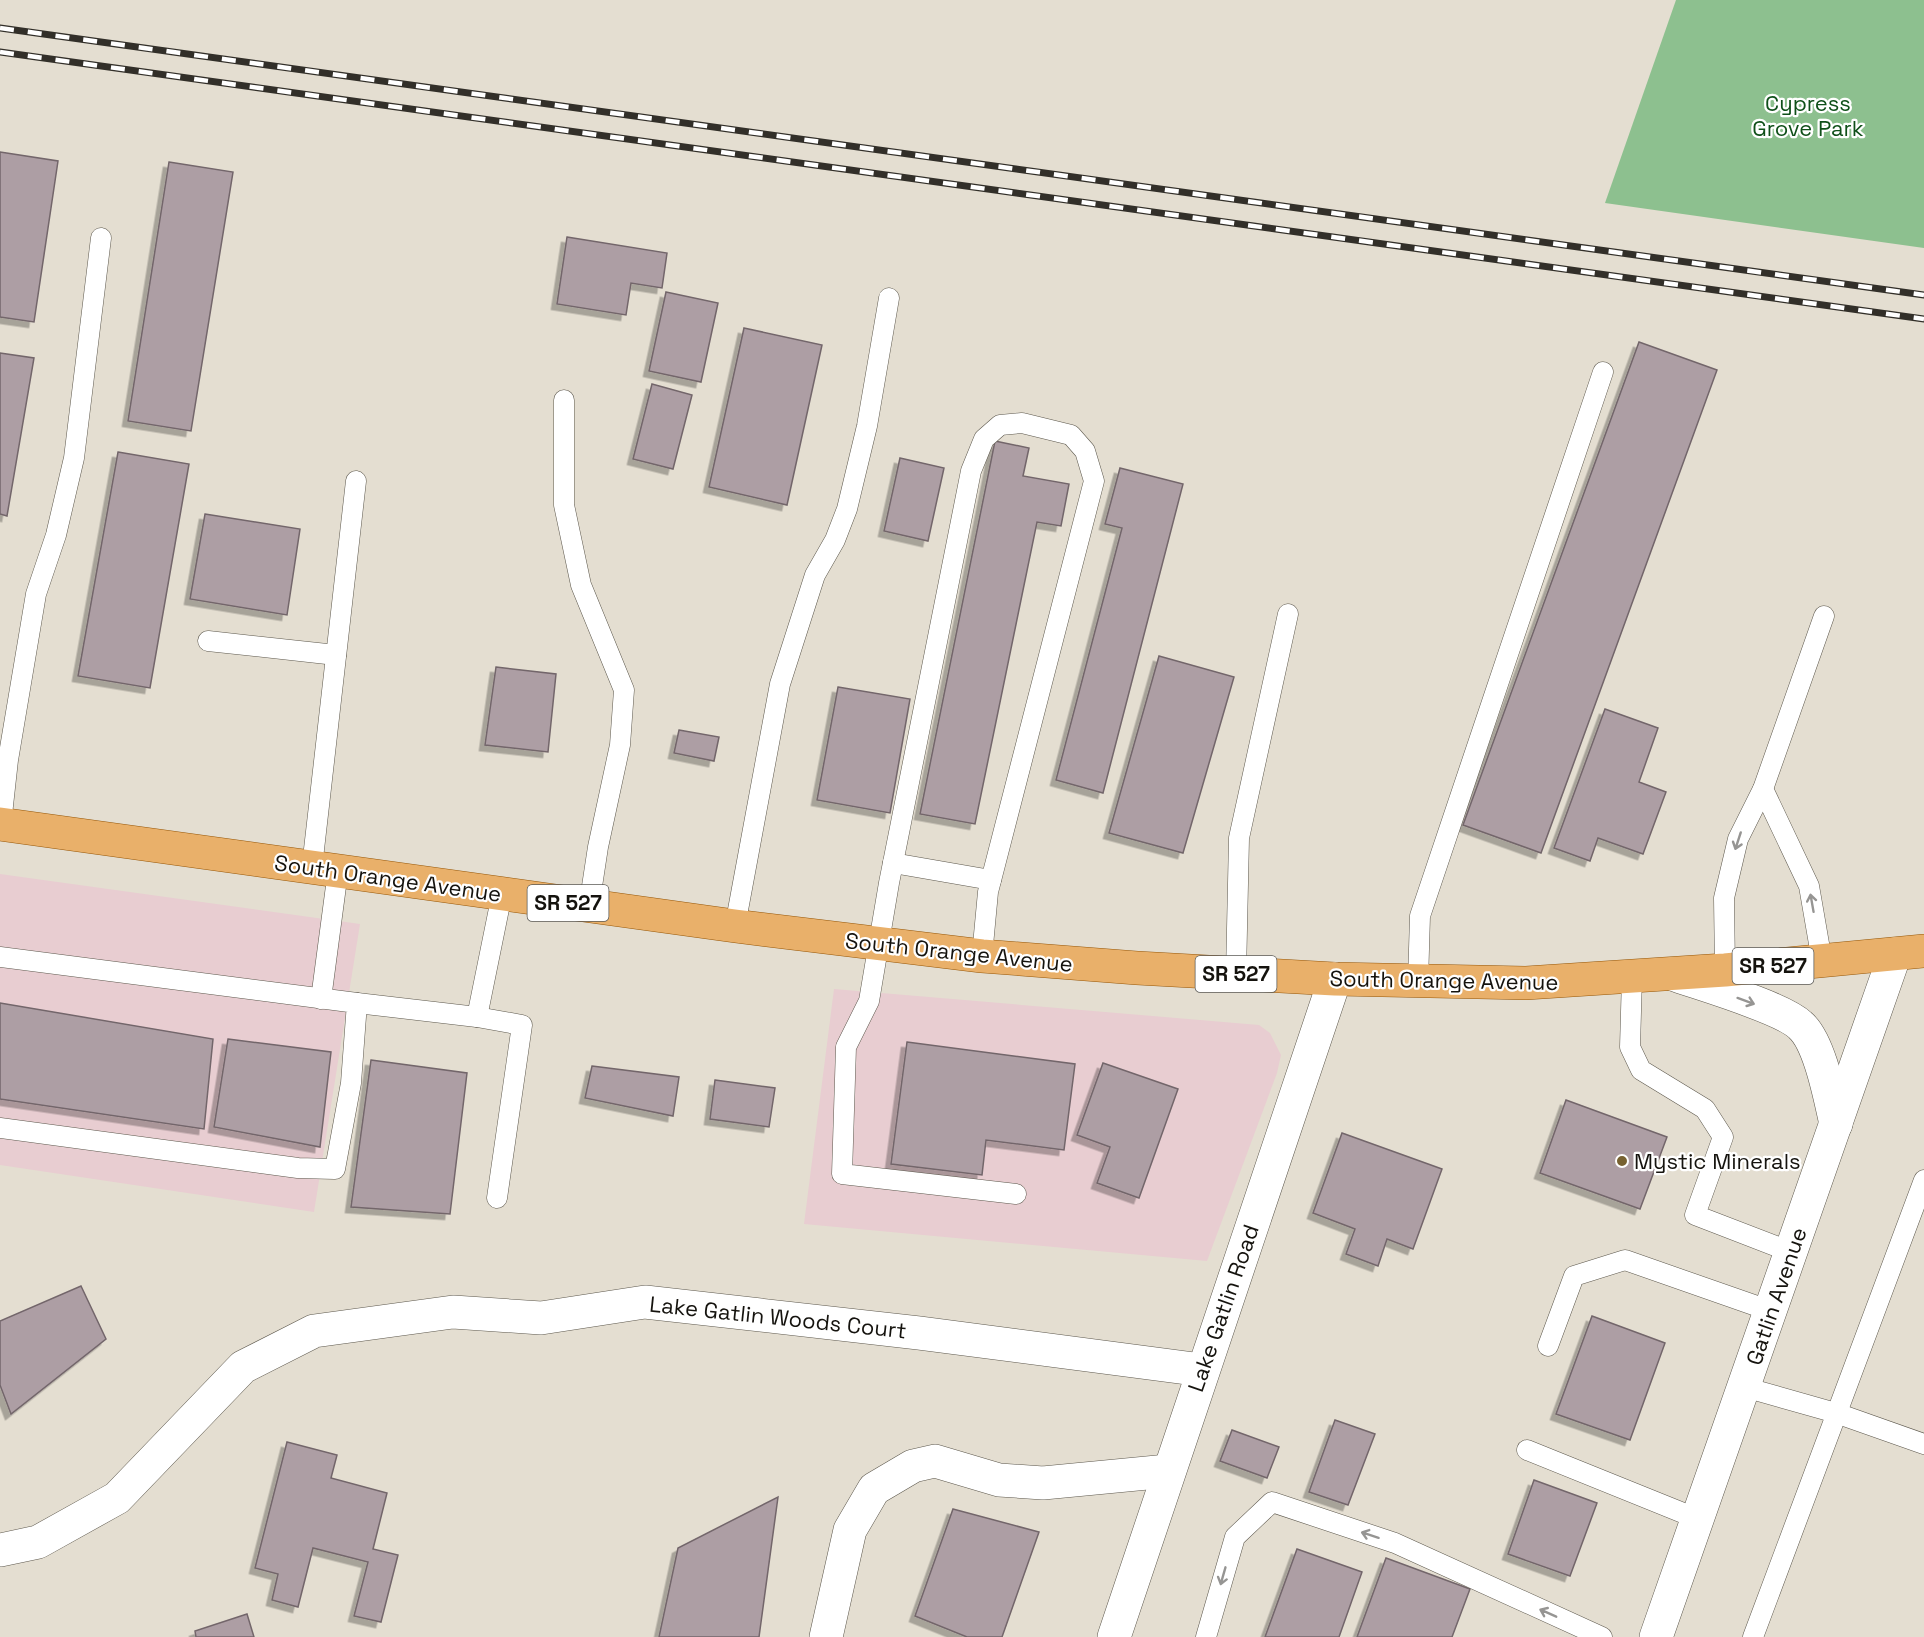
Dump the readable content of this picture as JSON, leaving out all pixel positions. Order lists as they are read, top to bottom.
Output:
{
  "streets": {
    "main road": ["South Orange Avenue", "SR 527"],
    "street": ["Gatlin Avenue", "Lake Gatlin Road", "Lake Gatlin Woods Court"]
  },
  "crossings": [
    ["South Orange Avenue", "Gatlin Avenue"],
    ["South Orange Avenue", "Lake Gatlin Road"],
    ["Lake Gatlin Road", "Lake Gatlin Woods Court"]
  ],
  "parks": ["Cypress Grove Park"],
  "places": ["Mystic Minerals"]
}
